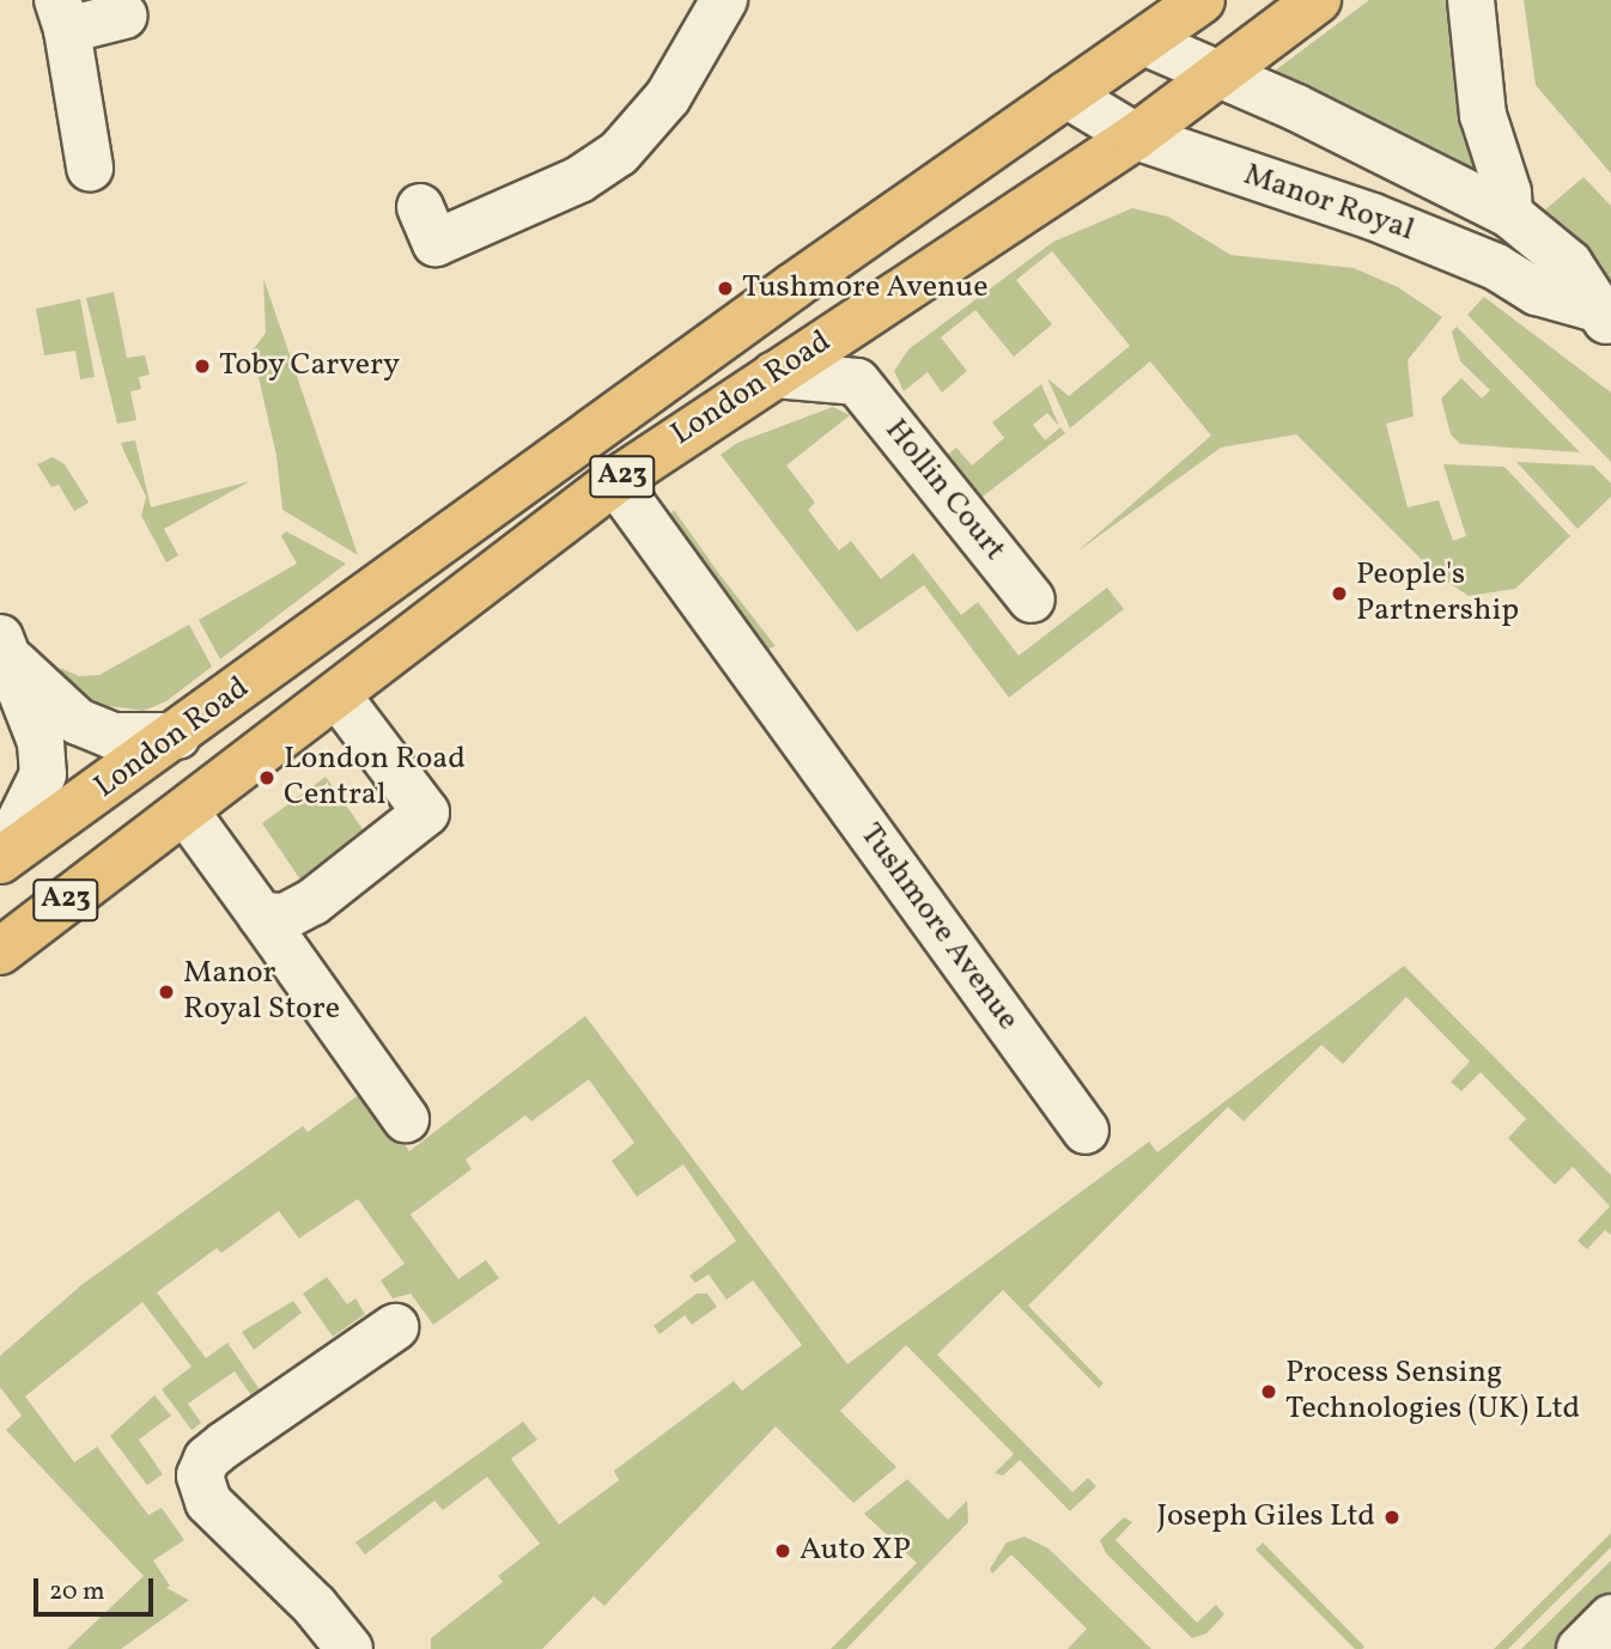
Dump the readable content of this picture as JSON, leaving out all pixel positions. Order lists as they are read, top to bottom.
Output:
{
  "streets": {
    "main road": ["London Road", "A23"],
    "street": ["Manor Royal", "Hollin Court", "Tushmore Avenue"]
  },
  "crossings": [
    ["Manor Royal", "London Road"],
    ["London Road", "Tushmore Avenue"]
  ],
  "places": [
    "Tushmore Avenue",
    "Toby Carvery",
    "People's Partnership",
    "London Road Central",
    "Manor Royal Store",
    "Process Sensing Technologies (UK) Ltd",
    "Joseph Giles Ltd",
    "Auto XP"
  ],
  "scale_bar": "20 m"
}
